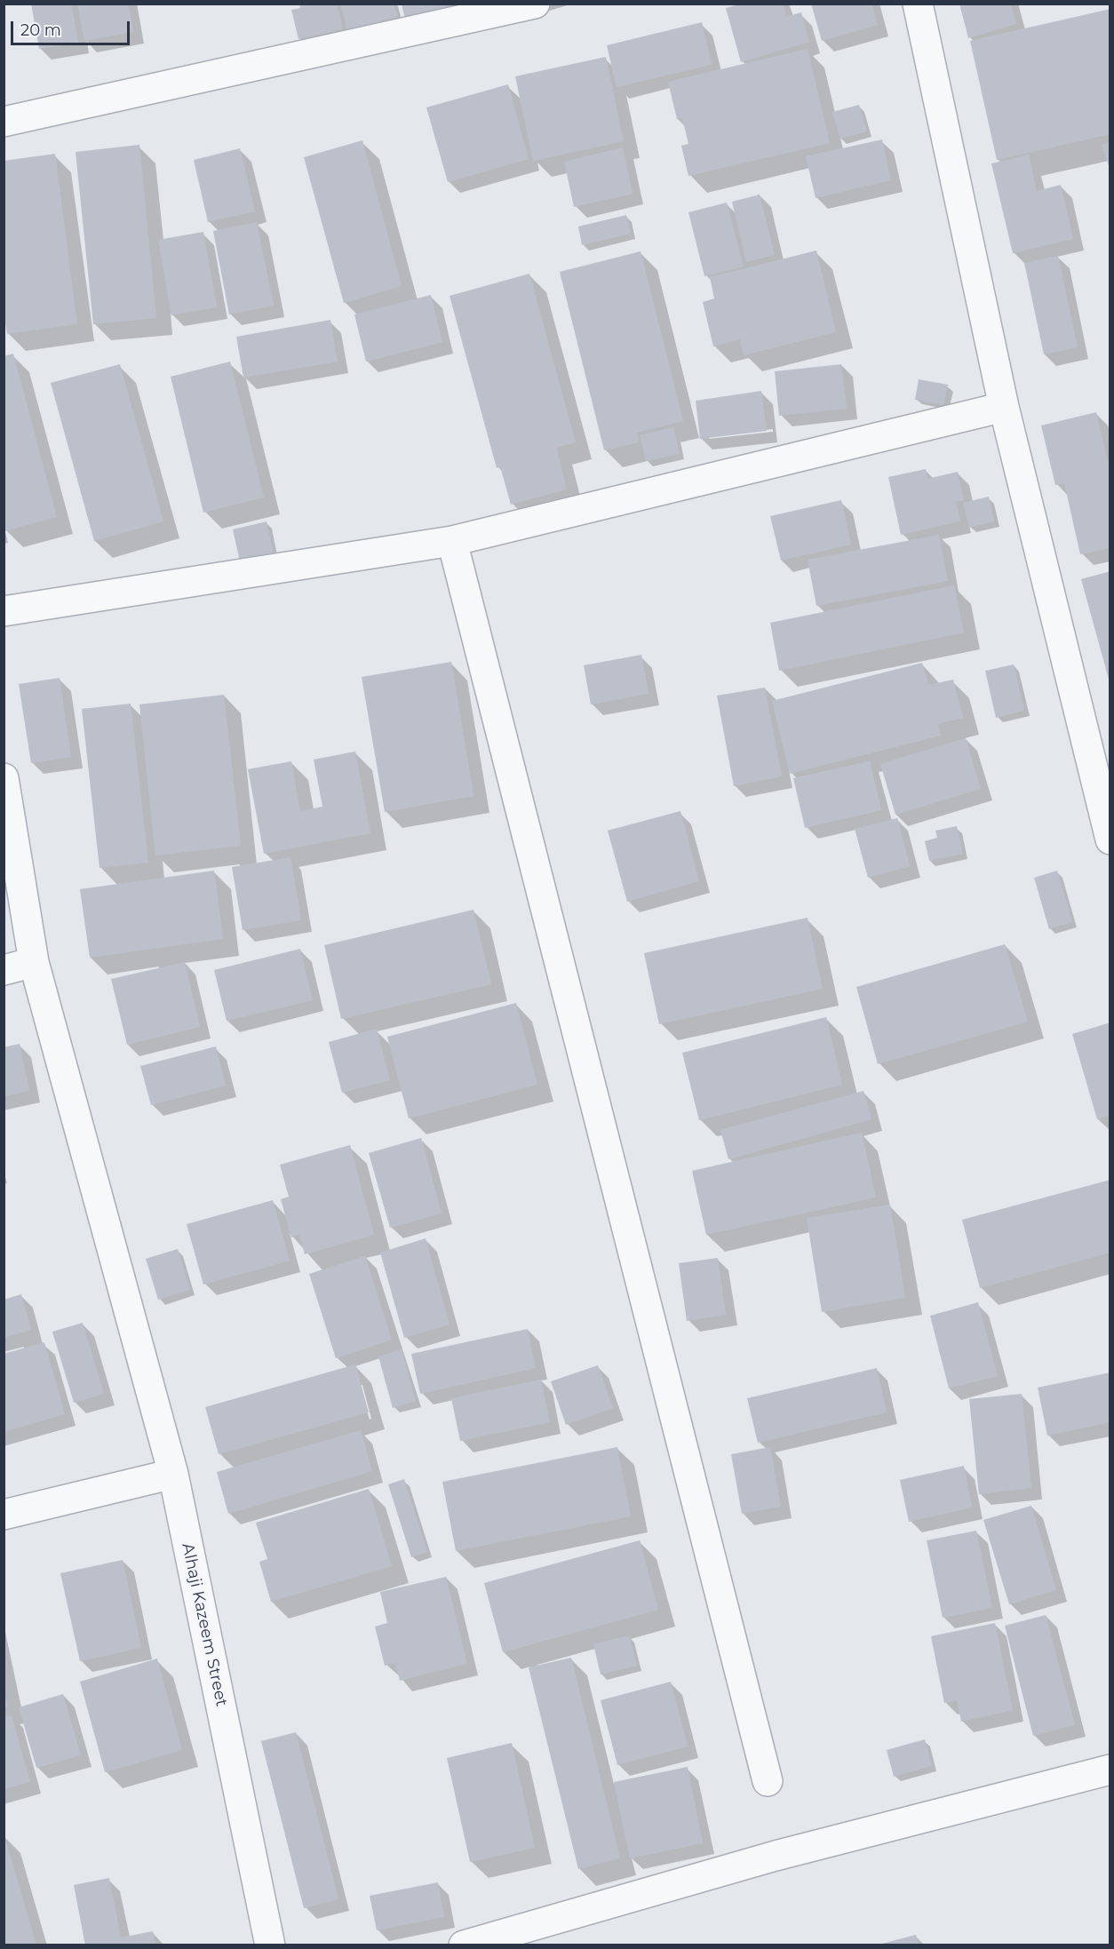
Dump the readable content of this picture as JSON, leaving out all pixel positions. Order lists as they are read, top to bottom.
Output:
{
  "streets": {
    "street": ["Alhaji Kazeem Street"]
  },
  "scale_bar": "20 m"
}
